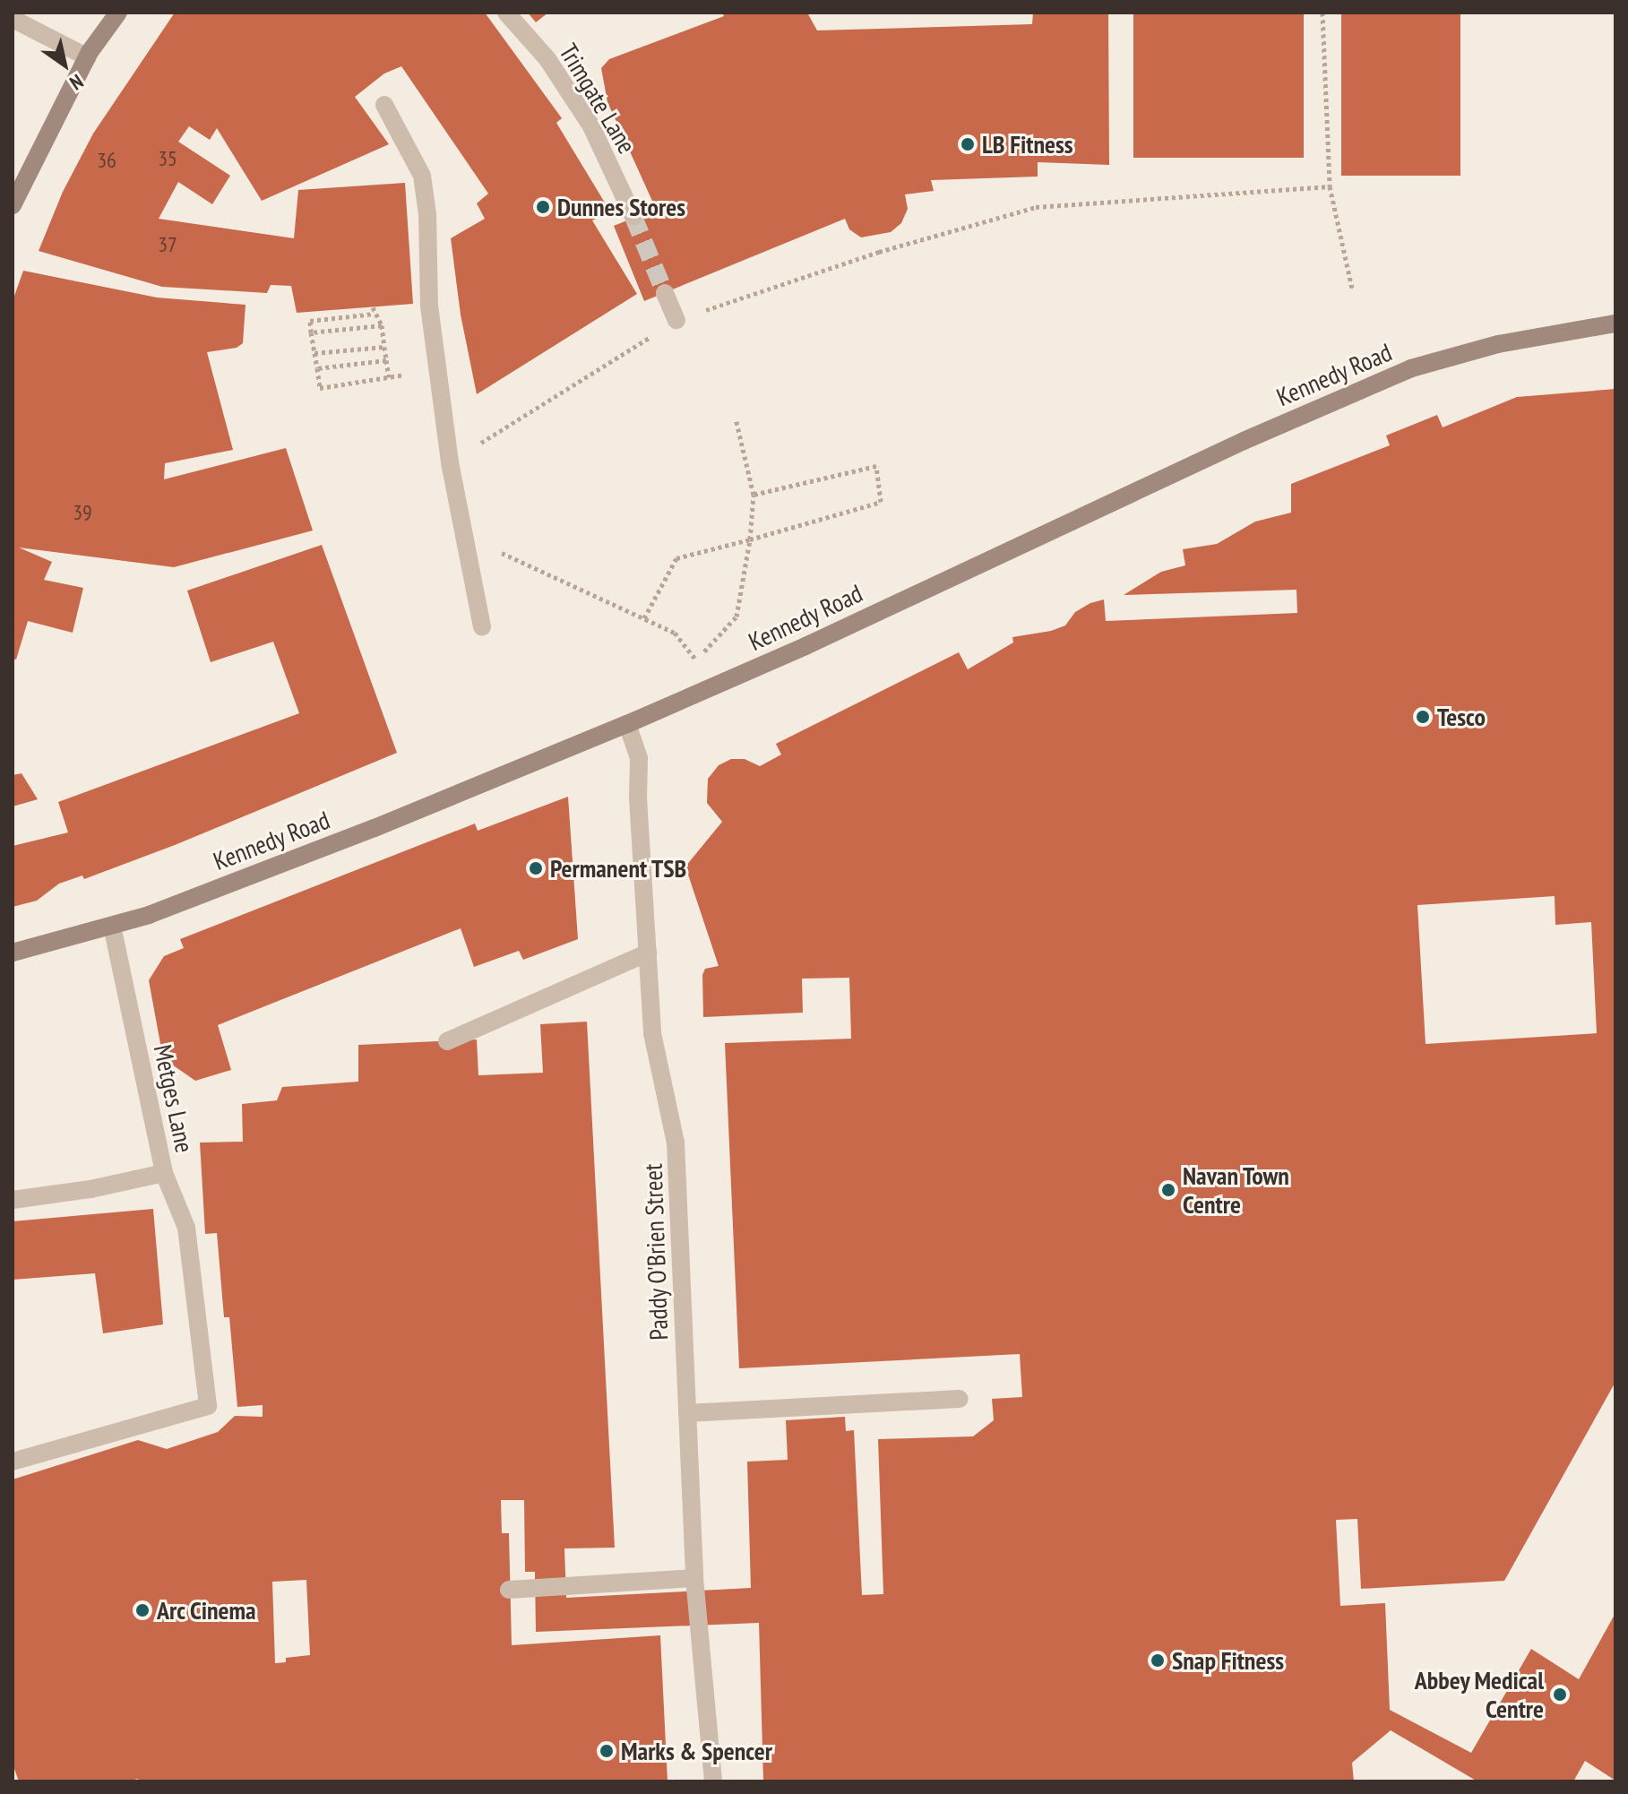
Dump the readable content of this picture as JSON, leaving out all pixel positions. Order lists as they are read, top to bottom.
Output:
{
  "streets": {
    "street": [
      "Trimgate Lane",
      "Kennedy Road",
      "Metges Lane",
      "Paddy O'Brien Street"
    ]
  },
  "crossings": [
    ["Kennedy Road", "Metges Lane"],
    ["Kennedy Road", "Paddy O'Brien Street"]
  ],
  "places": [
    "LB Fitness",
    "Dunnes Stores",
    "Tesco",
    "Permanent TSB",
    "Navan Town Centre",
    "Arc Cinema",
    "Snap Fitness",
    "Abbey Medical Centre",
    "Marks & Spencer"
  ],
  "house_numbers": [
    "35",
    "36",
    "37",
    "39"
  ],
  "north": "bottom right"
}
